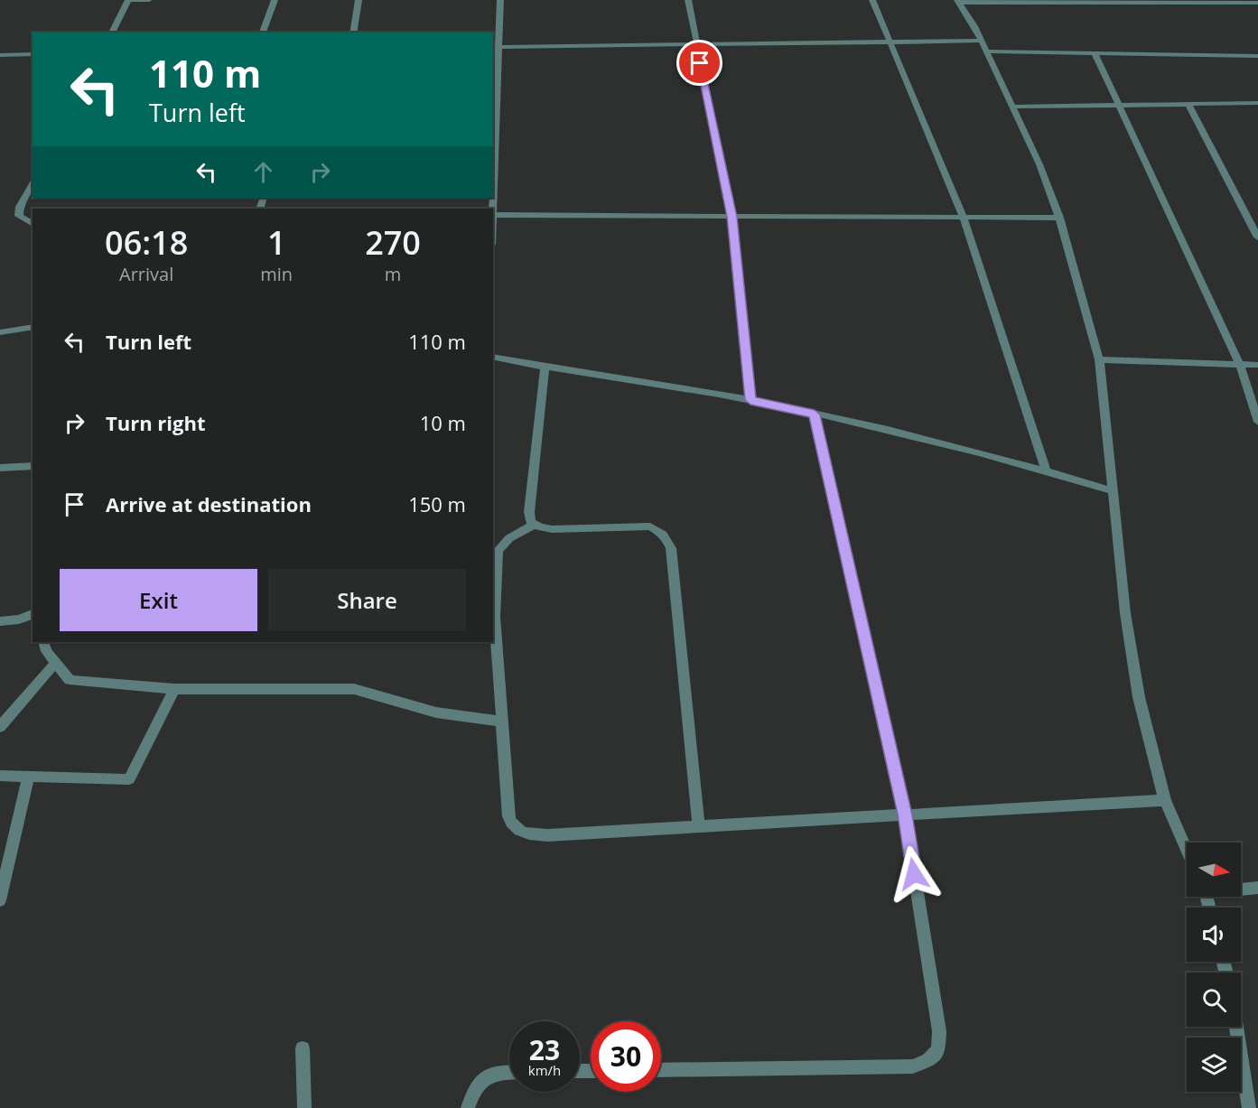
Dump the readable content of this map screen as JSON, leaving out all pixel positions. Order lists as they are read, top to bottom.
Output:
{
  "north": "right",
  "page": {
    "turn": ["110 m", "Turn left"],
    "eta": [
      "06:18",
      "Arrival",
      "1",
      "min",
      "270",
      "m"
    ],
    "list": [
      {
        "name": "Turn left",
        "value": "110 m"
      },
      {
        "name": "Turn right",
        "value": "10 m"
      },
      {
        "name": "Arrive at destination",
        "value": "150 m"
      }
    ],
    "buttons": ["Exit", "Share"],
    "speed": "23 km/h",
    "limit": "30"
  }
}
